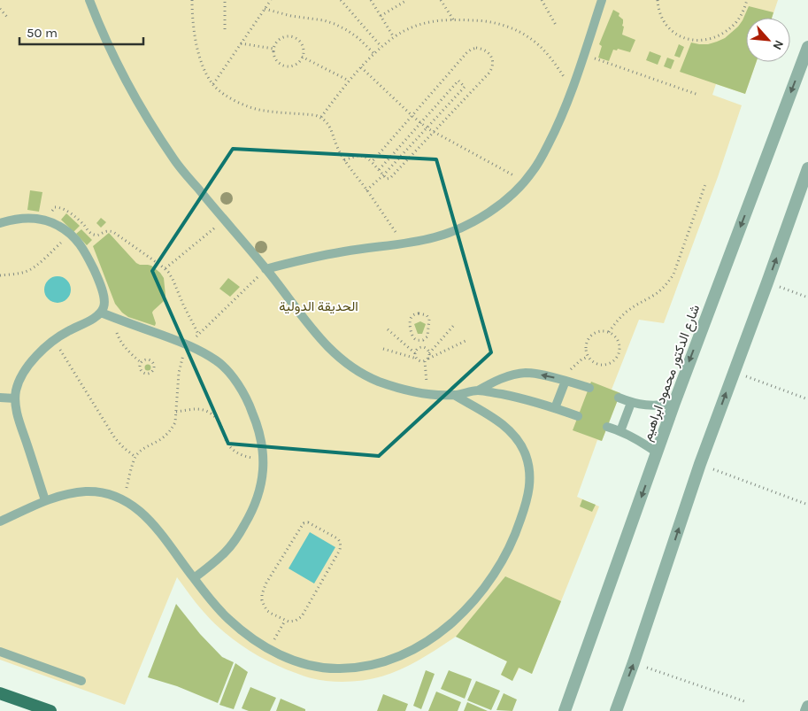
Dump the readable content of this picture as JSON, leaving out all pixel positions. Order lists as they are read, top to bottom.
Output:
{
  "streets": {
    "street": ["شارع الدكتور محمود ابراهيم"]
  },
  "parks": ["الحديقة الدولية"],
  "scale_bar": "50 m",
  "north": "bottom right"
}
